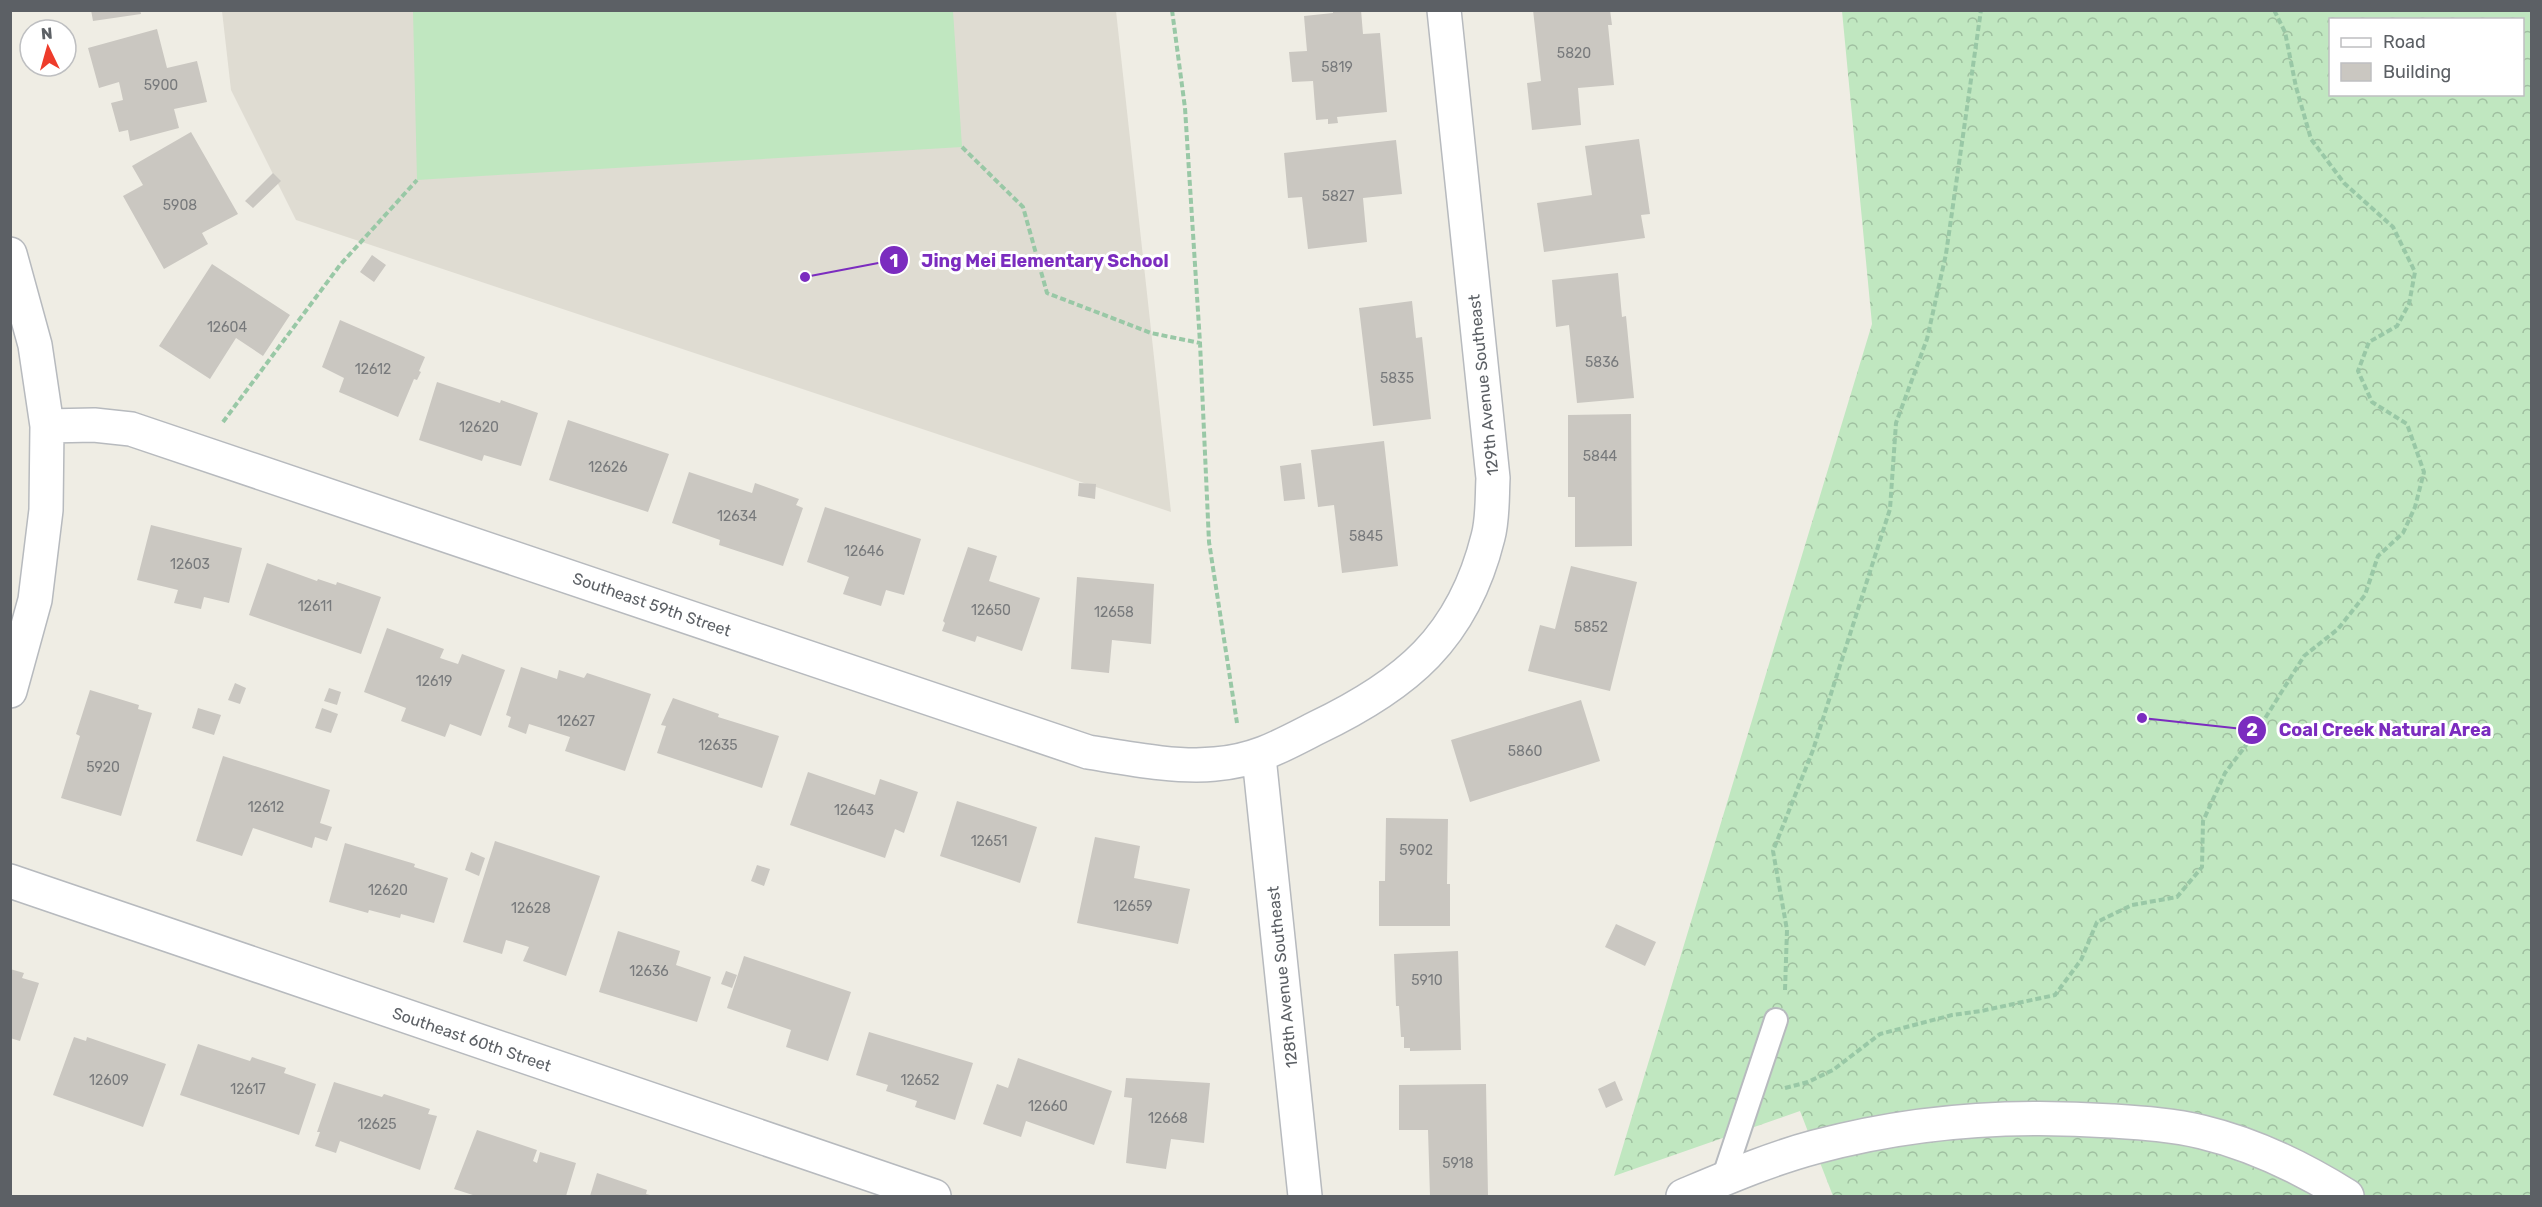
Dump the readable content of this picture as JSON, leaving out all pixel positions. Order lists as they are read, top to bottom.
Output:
{
  "streets": {
    "street": [
      "129th Avenue Southeast",
      "Southeast 59th Street",
      "128th Avenue Southeast",
      "Southeast 60th Street"
    ]
  },
  "crossings": [
    ["129th Avenue Southeast", "Southeast 59th Street"],
    ["129th Avenue Southeast", "128th Avenue Southeast"],
    ["Southeast 59th Street", "128th Avenue Southeast"]
  ],
  "places": ["Jing Mei Elementary School", "Coal Creek Natural Area"],
  "house_numbers": [
    "5820",
    "5819",
    "5900",
    "5827",
    "5908",
    "12604",
    "5836",
    "12612",
    "5835",
    "12620",
    "5844",
    "12626",
    "12634",
    "5845",
    "12646",
    "12603",
    "12611",
    "12650",
    "12658",
    "5852",
    "12619",
    "12627",
    "12635",
    "5860",
    "5920",
    "12612",
    "12643",
    "12651",
    "5902",
    "12620",
    "12659",
    "12628",
    "12636",
    "5910",
    "12609",
    "12652",
    "12617",
    "12660",
    "12668",
    "12625",
    "5918"
  ],
  "legend": ["Road", "Building"],
  "north": "top"
}
